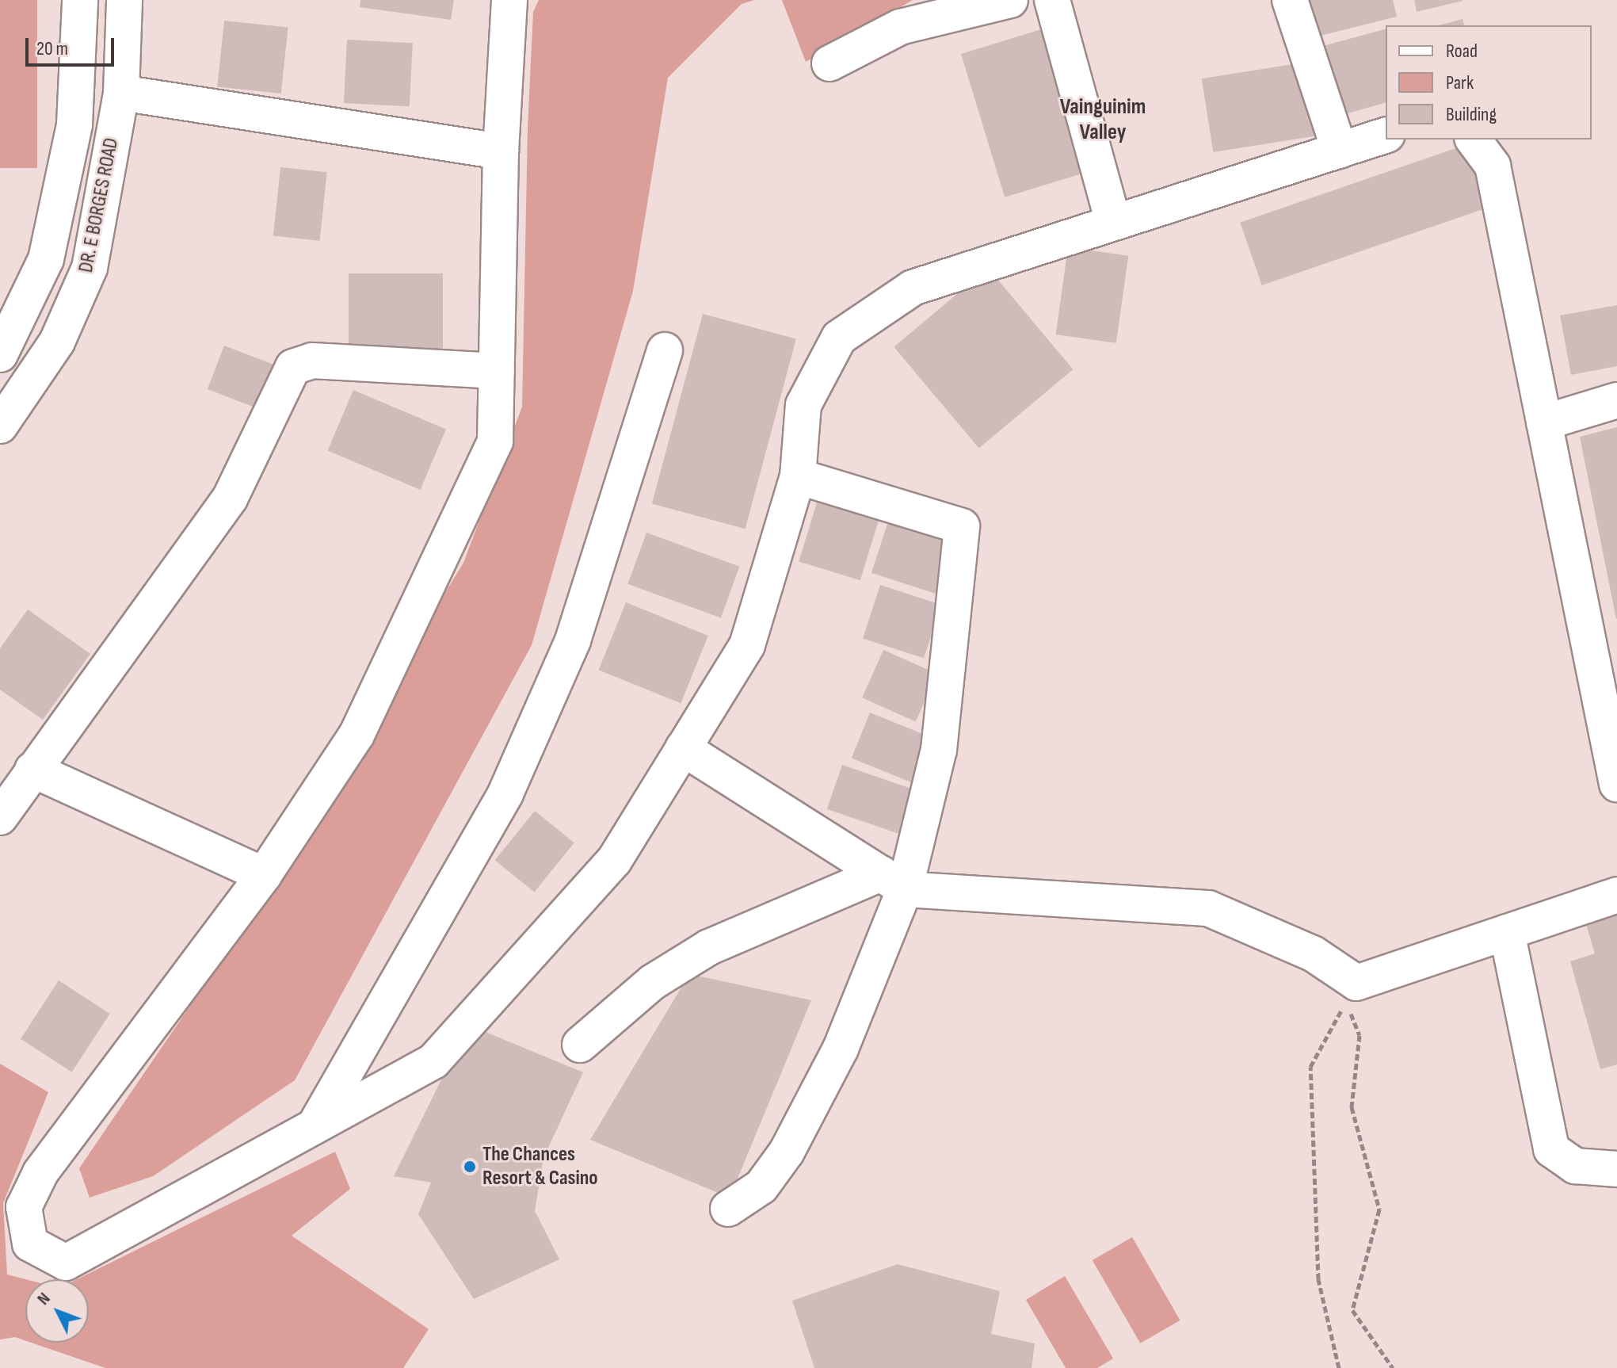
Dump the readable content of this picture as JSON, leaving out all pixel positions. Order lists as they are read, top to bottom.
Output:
{
  "streets": {
    "street": ["DR. E BORGES ROAD"]
  },
  "districts": ["Vainguinim Valley"],
  "places": ["The Chances Resort & Casino"],
  "legend": ["Road", "Park", "Building"],
  "scale_bar": "20 m",
  "north": "top left"
}
